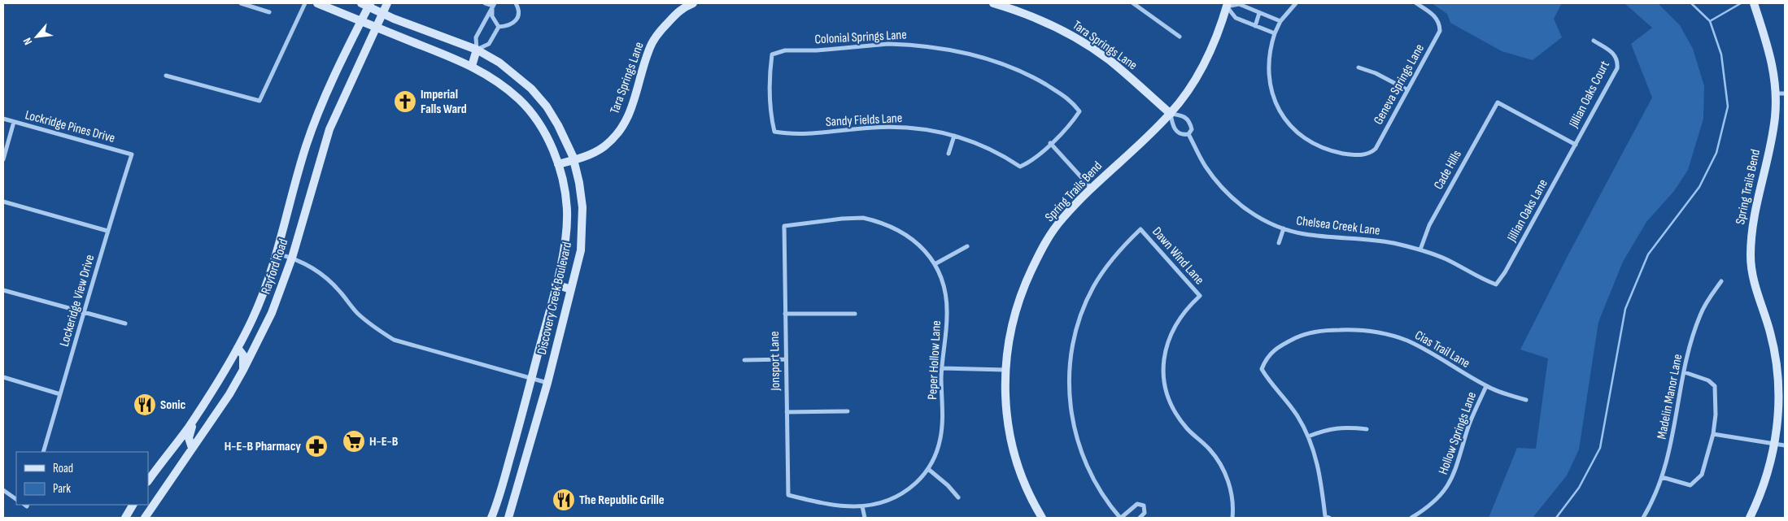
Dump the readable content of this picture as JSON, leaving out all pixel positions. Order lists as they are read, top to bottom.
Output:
{
  "streets": {
    "street": [
      "Colonial Springs Lane",
      "Tara Springs Lane",
      "Geneva Springs Lane",
      "Jillian Oaks Court",
      "Sandy Fields Lane",
      "Lockridge Pines Drive",
      "Cade Hills",
      "Spring Trails Bend",
      "Jillian Oaks Lane",
      "Chelsea Creek Lane",
      "Dawn Wind Lane",
      "Rayford Road",
      "Discovery Creek Boulevard",
      "Lockeridge View Drive",
      "Cias Trail Lane",
      "Peper Hollow Lane",
      "Jonsport Lane",
      "Madelin Manor Lane",
      "Hollow Springs Lane"
    ]
  },
  "crossings": [
    ["Colonial Springs Lane", "Sandy Fields Lane"],
    ["Tara Springs Lane", "Spring Trails Bend"],
    ["Tara Springs Lane", "Chelsea Creek Lane"],
    ["Tara Springs Lane", "Discovery Creek Boulevard"],
    ["Jillian Oaks Court", "Cade Hills"],
    ["Jillian Oaks Court", "Jillian Oaks Lane"],
    ["Lockridge Pines Drive", "Lockeridge View Drive"],
    ["Cade Hills", "Jillian Oaks Lane"],
    ["Cade Hills", "Chelsea Creek Lane"],
    ["Spring Trails Bend", "Chelsea Creek Lane"],
    ["Jillian Oaks Lane", "Chelsea Creek Lane"],
    ["Rayford Road", "Discovery Creek Boulevard"],
    ["Cias Trail Lane", "Hollow Springs Lane"],
    ["Peper Hollow Lane", "Jonsport Lane"]
  ],
  "places": {
    "church": ["Imperial Falls Ward"],
    "restaurant": ["Sonic", "The Republic Grille"],
    "supermarket": ["H-E-B"],
    "pharmacy": ["H-E-B Pharmacy"]
  },
  "legend": ["Road", "Park"],
  "north": "bottom left"
}
